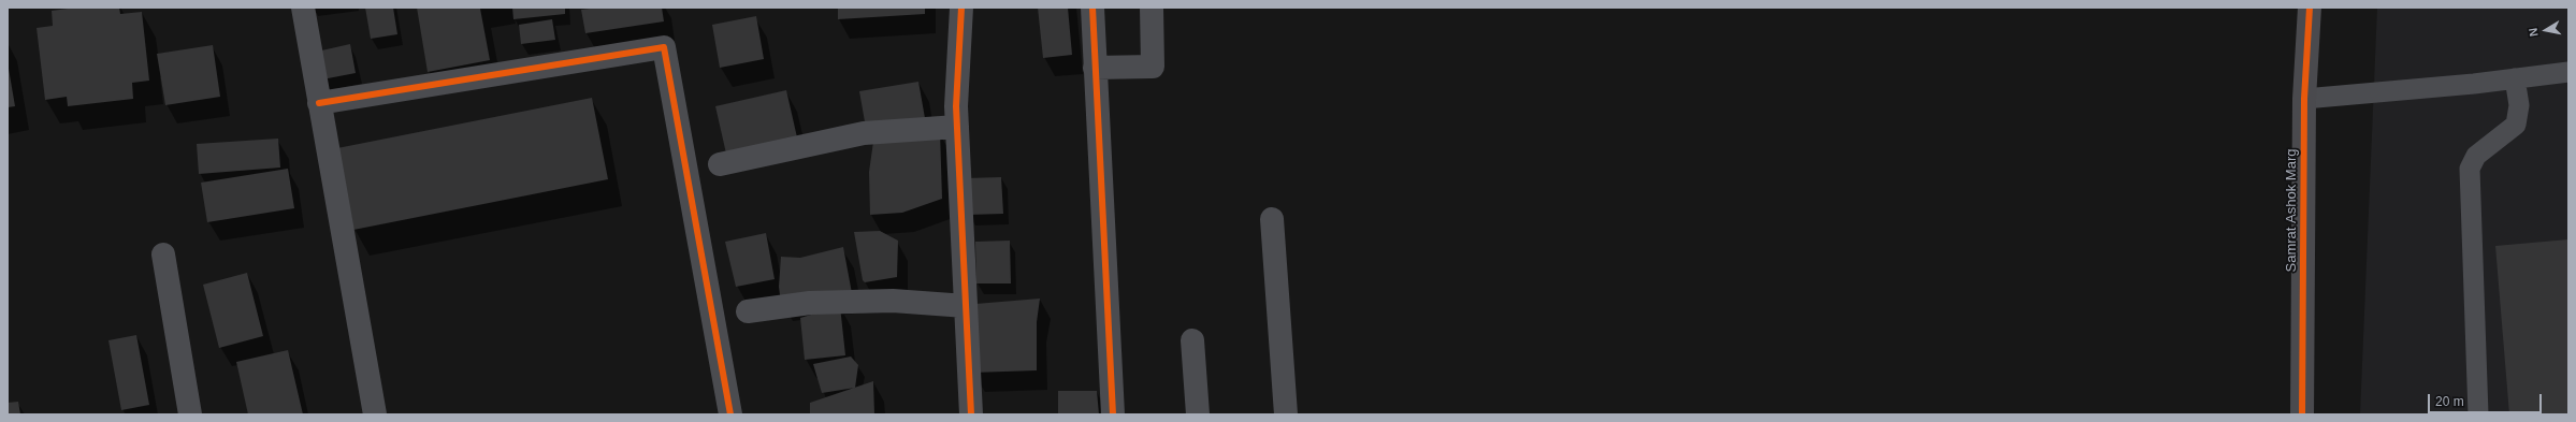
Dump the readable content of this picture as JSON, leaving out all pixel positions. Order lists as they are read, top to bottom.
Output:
{
  "streets": {
    "street": ["Samrat Ashok Marg"]
  },
  "scale_bar": "20 m",
  "north": "left"
}
